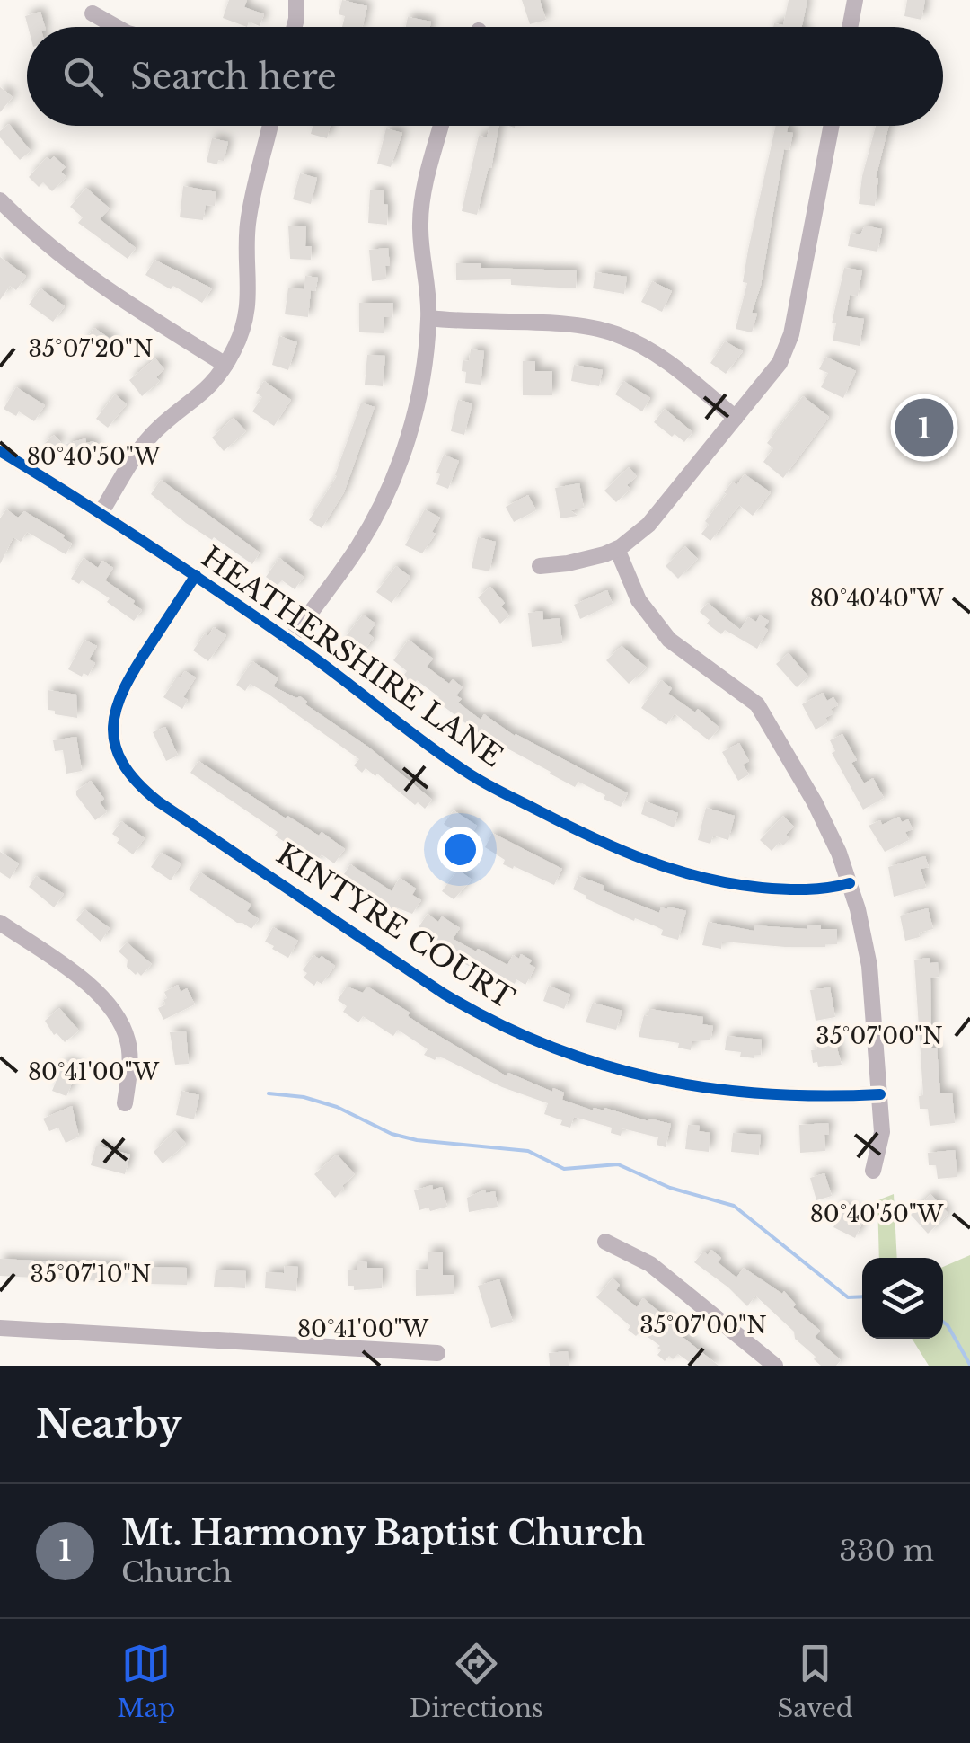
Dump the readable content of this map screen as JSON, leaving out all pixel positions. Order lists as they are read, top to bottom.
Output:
{
  "streets": {
    "street": ["HEATHERSHIRE LANE", "KINTYRE COURT"]
  },
  "crossings": [
    ["HEATHERSHIRE LANE", "KINTYRE COURT"]
  ],
  "page": {
    "search": "Search here",
    "pins": "1",
    "heading": "Nearby",
    "list": [
      {
        "mark": "1",
        "name": "Mt. Harmony Baptist Church",
        "note": "Church",
        "value": "330 m"
      }
    ],
    "nav": ["Map", "Directions", "Saved"]
  },
  "coordinates": [
    "35°07'20\"N",
    "80°40'50\"W",
    "80°40'40\"W",
    "35°07'00\"N",
    "80°41'00\"W",
    "35°07'10\"N"
  ]
}
